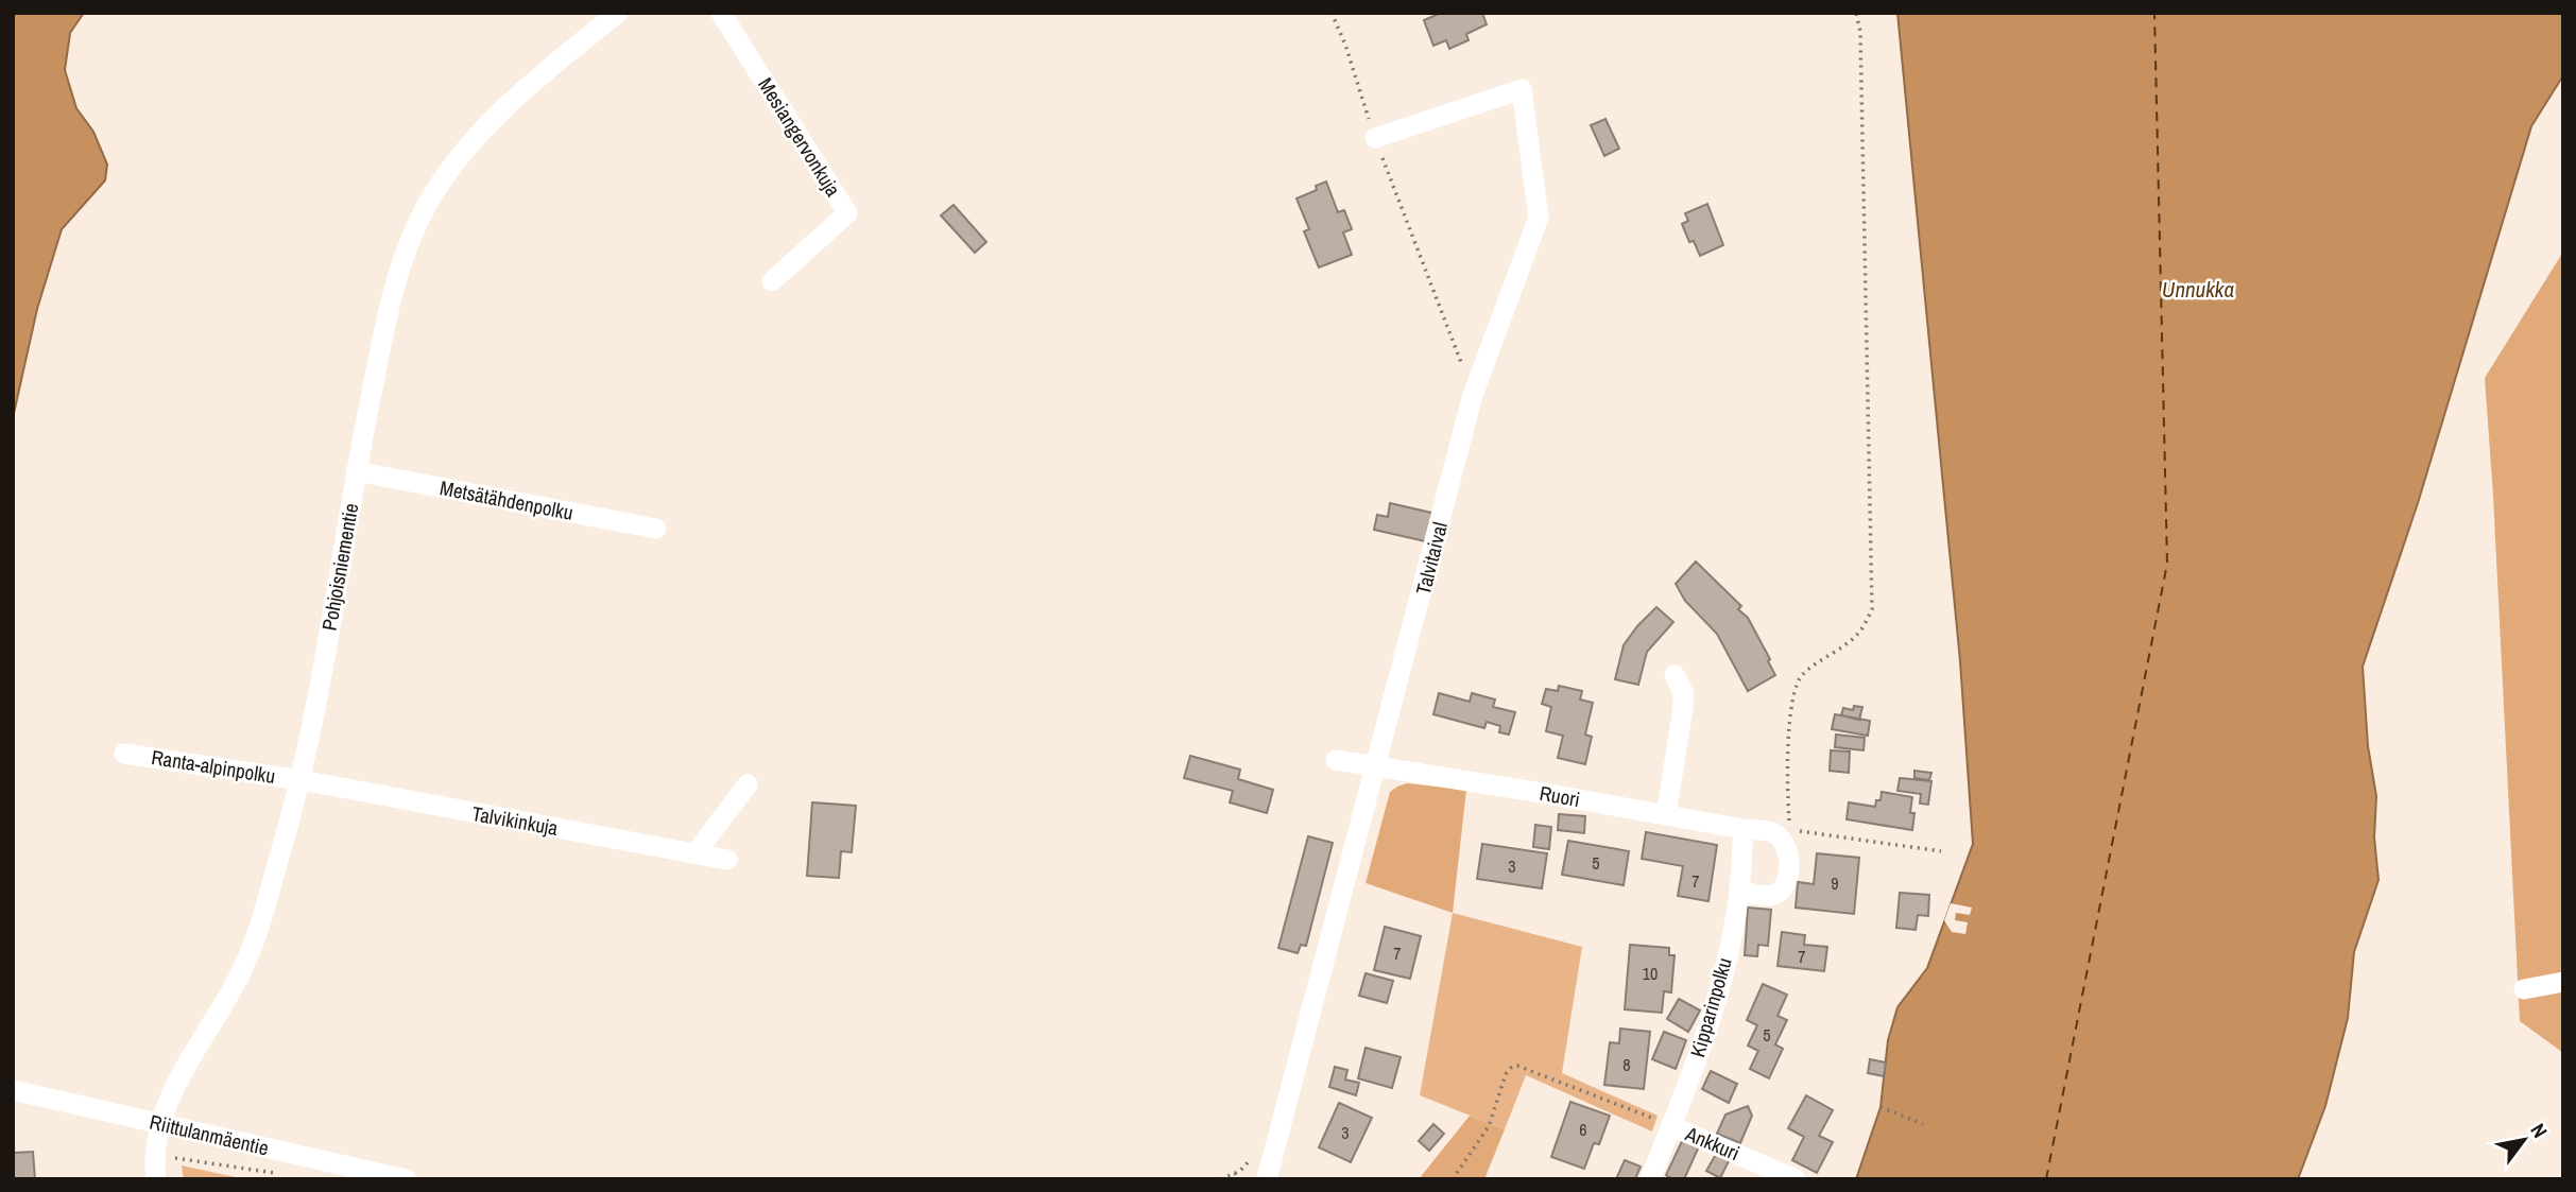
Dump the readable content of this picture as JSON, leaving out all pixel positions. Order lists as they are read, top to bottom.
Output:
{
  "streets": {
    "street": [
      "Mesiangervonkuja",
      "Metsätähdenpolku",
      "Talvitaival",
      "Pohjoisniementie",
      "Ranta-alpinpolku",
      "Ruori",
      "Talvikinkuja",
      "Kipparinpolku",
      "Riittulanmäentie",
      "Ankkuri"
    ]
  },
  "crossings": [
    ["Metsätähdenpolku", "Pohjoisniementie"],
    ["Talvitaival", "Ruori"],
    ["Pohjoisniementie", "Ranta-alpinpolku"],
    ["Pohjoisniementie", "Talvikinkuja"],
    ["Ranta-alpinpolku", "Talvikinkuja"],
    ["Ruori", "Kipparinpolku"],
    ["Kipparinpolku", "Ankkuri"]
  ],
  "water": ["Unnukka"],
  "house_numbers": [
    "5",
    "3",
    "7",
    "9",
    "7",
    "7",
    "10",
    "5",
    "8",
    "6",
    "3"
  ],
  "north": "top right"
}
